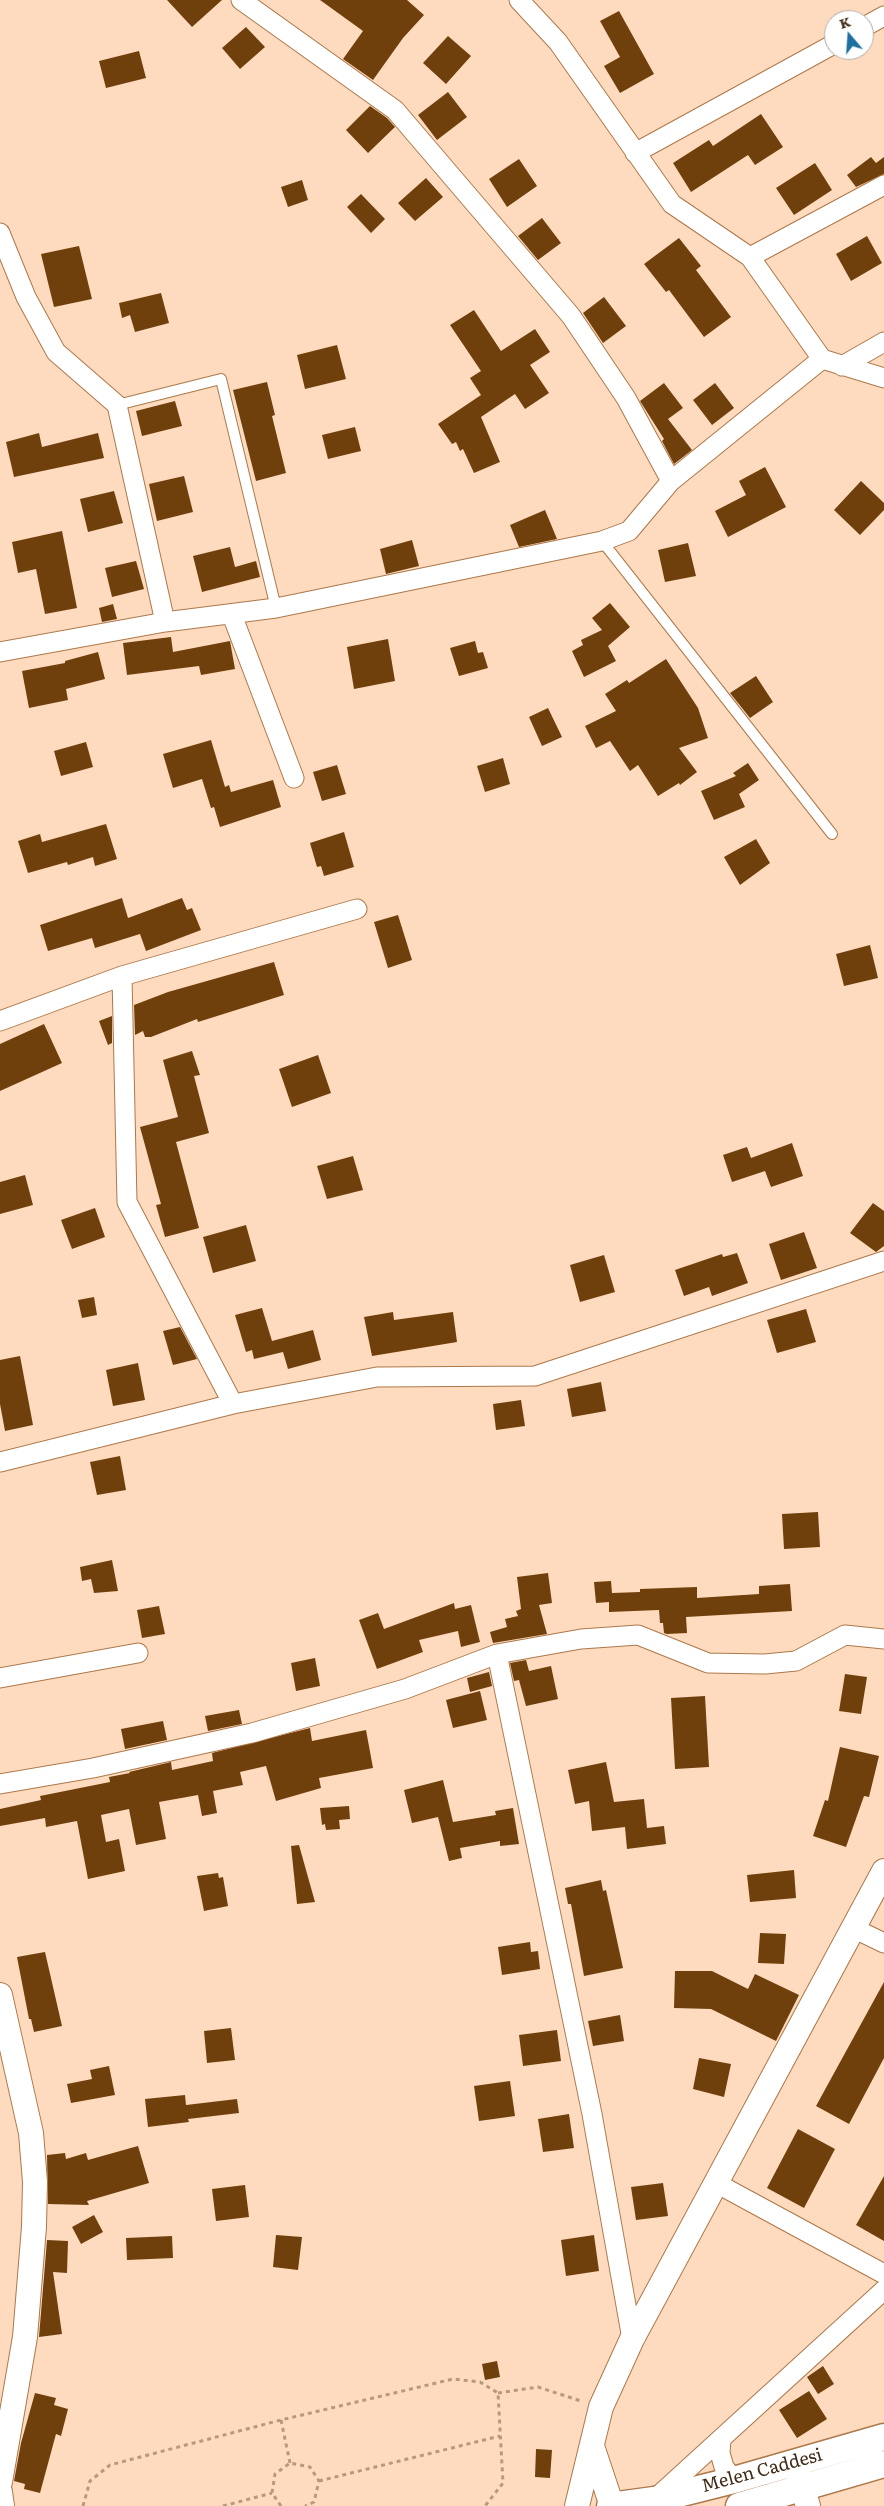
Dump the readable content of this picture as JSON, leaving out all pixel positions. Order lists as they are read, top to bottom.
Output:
{
  "streets": {
    "main road": ["Melen Caddesi"]
  },
  "north": "top"
}
